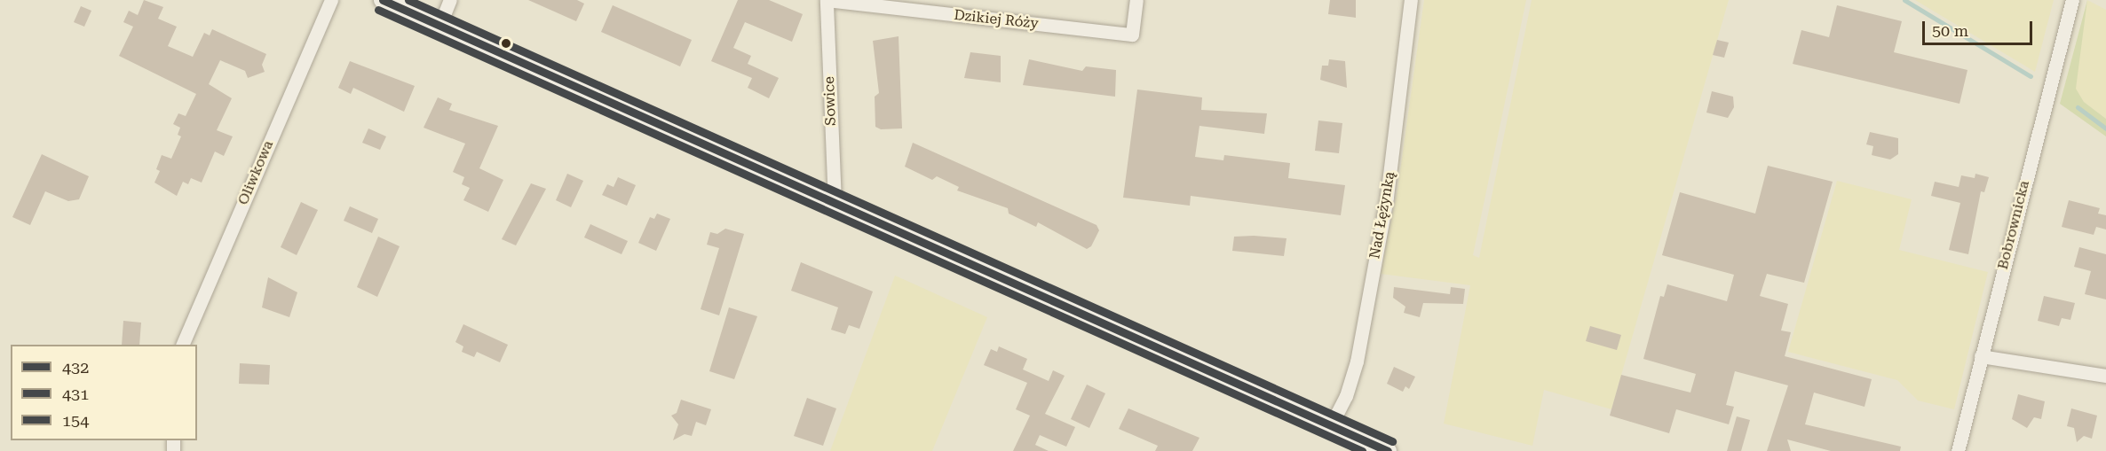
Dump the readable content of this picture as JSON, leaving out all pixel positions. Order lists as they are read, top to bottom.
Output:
{
  "streets": {
    "street": [
      "Dzikiej Róży",
      "Sowice",
      "Oliwkowa",
      "Nad Łężynką",
      "Bobrownicka"
    ]
  },
  "crossings": [
    ["Dzikiej Róży", "Sowice"]
  ],
  "lines": ["transit line 432", "transit line 154", "transit line 431"],
  "legend": ["432", "431", "154"],
  "scale_bar": "50 m"
}
